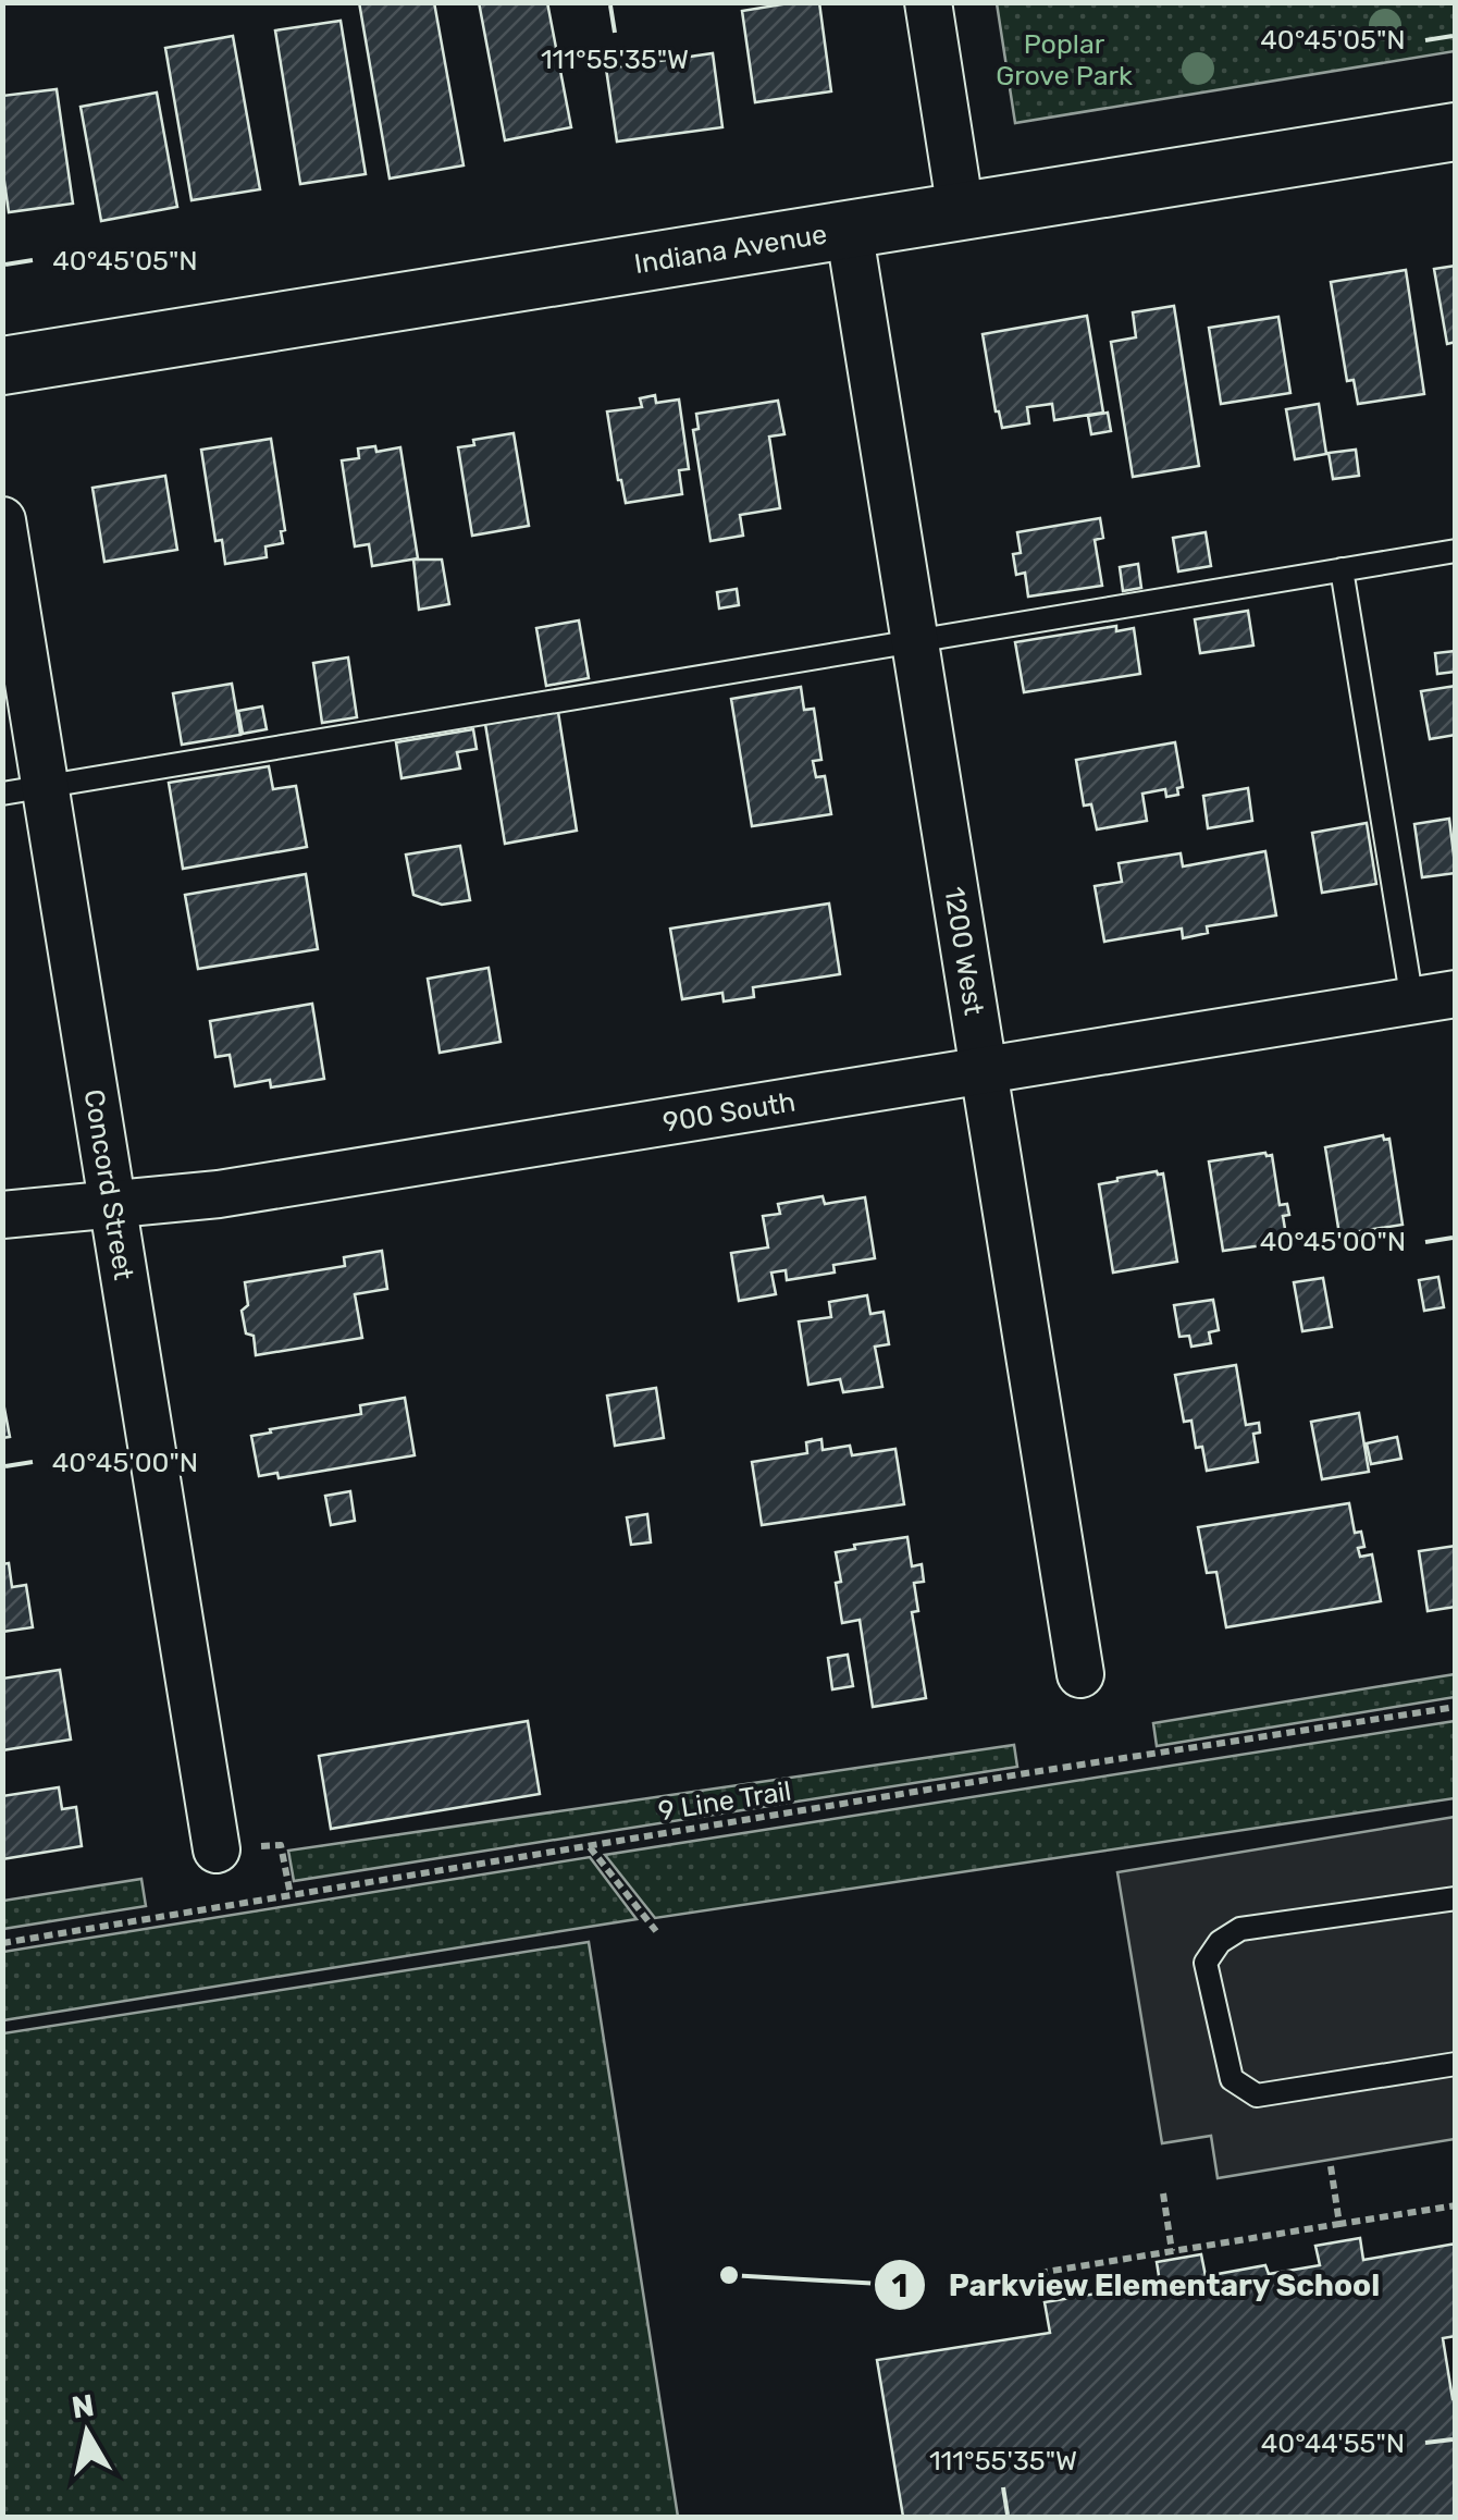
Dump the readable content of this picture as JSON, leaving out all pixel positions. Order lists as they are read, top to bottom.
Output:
{
  "streets": {
    "street": [
      "Indiana Avenue",
      "1200 West",
      "900 South",
      "Concord Street"
    ],
    "path": ["9 Line Trail"]
  },
  "crossings": [
    ["Indiana Avenue", "1200 West"],
    ["1200 West", "900 South"],
    ["900 South", "Concord Street"]
  ],
  "parks": ["Poplar Grove Park"],
  "places": ["Parkview Elementary School"],
  "north": "top",
  "coordinates": [
    "40°45'05\"N",
    "111°55'35\"W",
    "40°45'00\"N",
    "40°44'55\"N"
  ]
}
